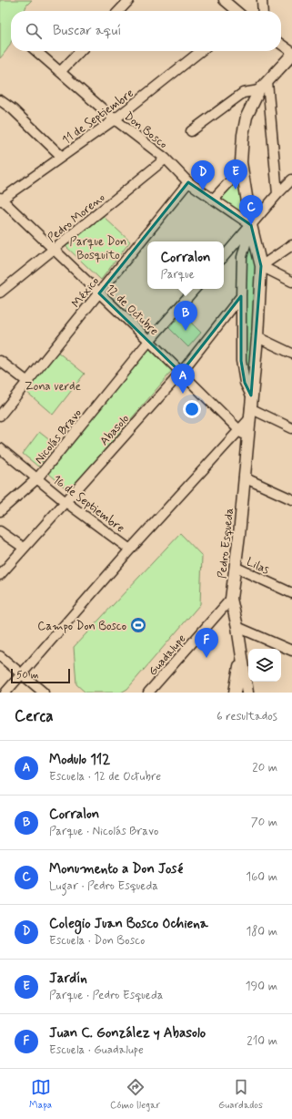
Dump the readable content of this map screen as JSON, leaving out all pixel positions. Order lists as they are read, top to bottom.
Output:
{
  "streets": {
    "street": [
      "11 de Septiembre",
      "Don Bosco",
      "Pedro Moreno",
      "México",
      "12 de Octubre",
      "Abasolo",
      "Nicolás Bravo",
      "16 de Septiembre",
      "Pedro Esqueda",
      "Lilas",
      "Guadalupe"
    ]
  },
  "crossings": [
    ["11 de Septiembre", "Don Bosco"],
    ["11 de Septiembre", "12 de Octubre"],
    ["Don Bosco", "Pedro Moreno"],
    ["Don Bosco", "México"],
    ["Don Bosco", "Pedro Esqueda"],
    ["Pedro Moreno", "12 de Octubre"],
    ["México", "12 de Octubre"],
    ["12 de Octubre", "Abasolo"],
    ["12 de Octubre", "Nicolás Bravo"],
    ["12 de Octubre", "Pedro Esqueda"],
    ["Abasolo", "16 de Septiembre"],
    ["Abasolo", "Pedro Esqueda"],
    ["Nicolás Bravo", "16 de Septiembre"],
    ["Pedro Esqueda", "Lilas"],
    ["Pedro Esqueda", "Guadalupe"]
  ],
  "parks": ["Parque Don Bosquito", "Zona verde"],
  "places": {
    "sports": ["Campo Don Bosco"]
  },
  "scale_bar": "50 m",
  "page": {
    "search": "Buscar aquí",
    "pins": [
      "E",
      "D",
      "C",
      "B",
      "A",
      "F"
    ],
    "popup": ["Corralon", "Parque"],
    "scale": "50 m",
    "heading": ["Cerca", "6 resultados"],
    "list": [
      {
        "mark": "A",
        "name": "Modulo 112",
        "note": "Escuela · 12 de Octubre",
        "value": "20 m"
      },
      {
        "mark": "B",
        "name": "Corralon",
        "note": "Parque · Nicolás Bravo",
        "value": "70 m"
      },
      {
        "mark": "C",
        "name": "Monumento a Don José",
        "note": "Lugar · Pedro Esqueda",
        "value": "160 m"
      },
      {
        "mark": "D",
        "name": "Colegio Juan Bosco Ochiena",
        "note": "Escuela · Don Bosco",
        "value": "180 m"
      },
      {
        "mark": "E",
        "name": "Jardín",
        "note": "Parque · Pedro Esqueda",
        "value": "190 m"
      },
      {
        "mark": "F",
        "name": "Juan C. González y Abasolo",
        "note": "Escuela · Guadalupe",
        "value": "210 m"
      }
    ],
    "nav": ["Mapa", "Cómo llegar", "Guardados"]
  }
}
